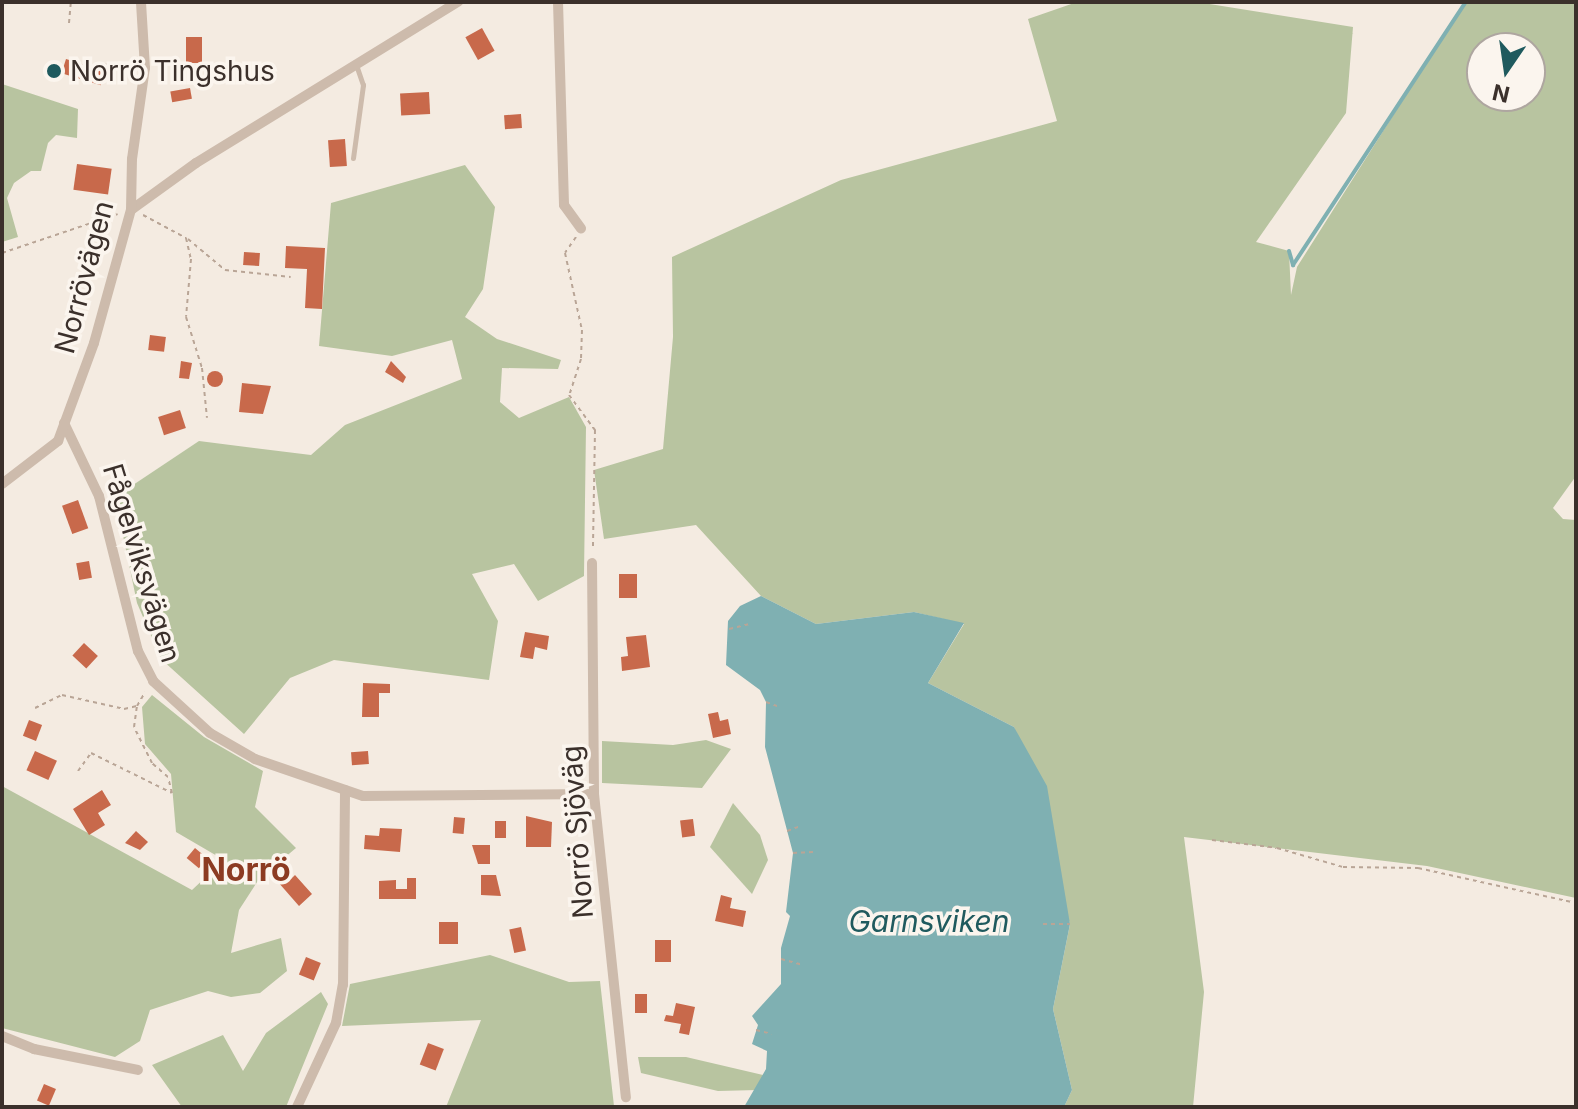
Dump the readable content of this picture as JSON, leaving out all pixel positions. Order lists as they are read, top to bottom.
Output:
{
  "streets": {
    "street": ["Norrövägen", "Fågelviksvägen", "Norrö Sjöväg"]
  },
  "crossings": [
    ["Norrövägen", "Fågelviksvägen"],
    ["Fågelviksvägen", "Norrö Sjöväg"]
  ],
  "districts": ["Norrö"],
  "water": ["Garnsviken"],
  "places": ["Norrö Tingshus"],
  "north": "bottom"
}
